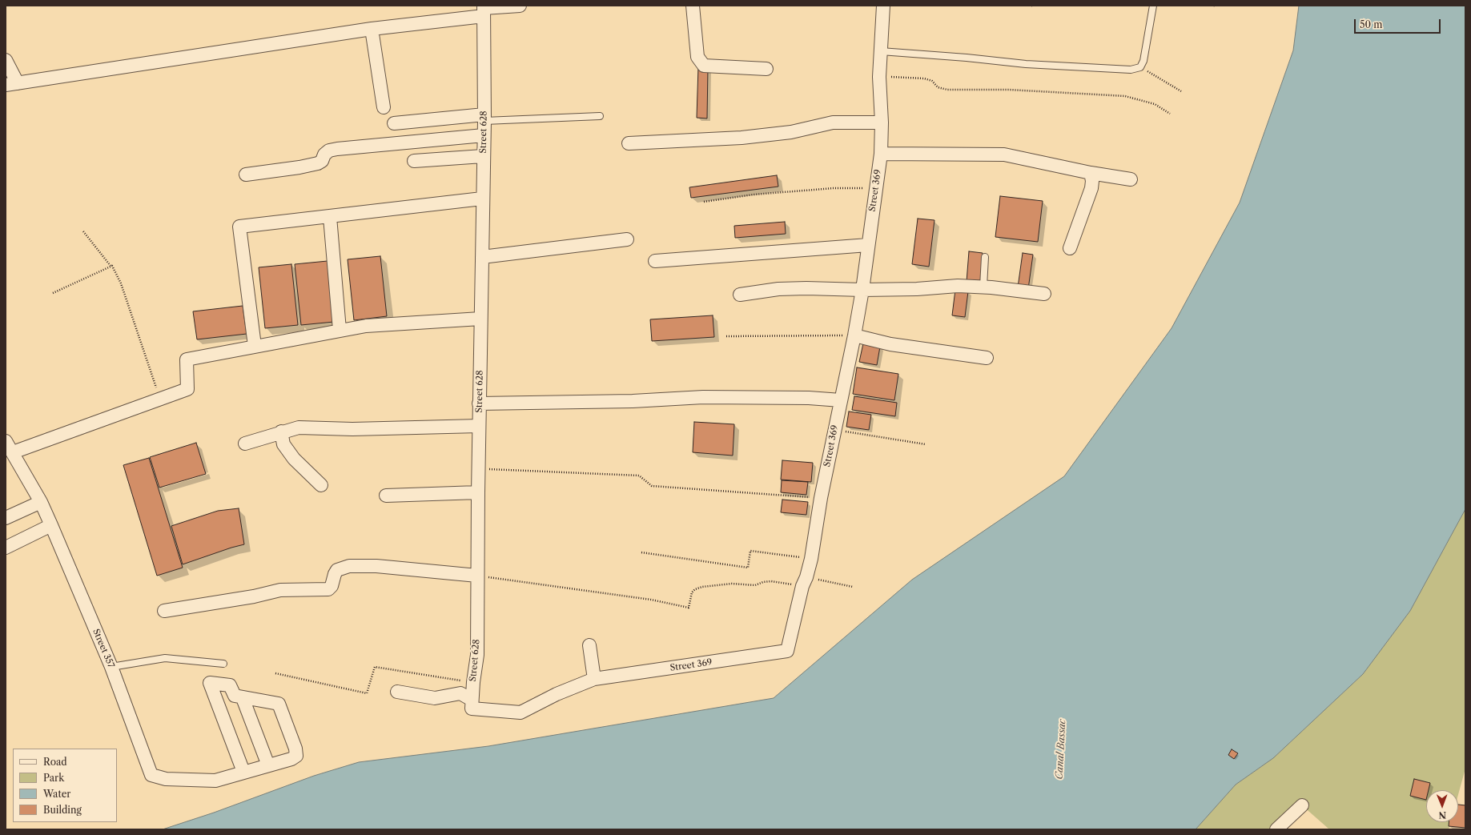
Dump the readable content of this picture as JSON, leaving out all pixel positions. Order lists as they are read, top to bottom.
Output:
{
  "streets": {
    "street": ["Street 628", "Street 369", "Street 357"]
  },
  "crossings": [
    ["Street 628", "Street 369"]
  ],
  "water": ["Canal Bassac"],
  "legend": [
    "Road",
    "Park",
    "Water",
    "Building"
  ],
  "scale_bar": "50 m",
  "north": "bottom"
}
